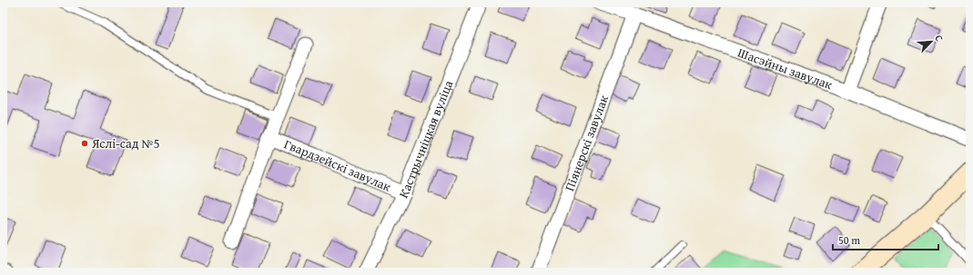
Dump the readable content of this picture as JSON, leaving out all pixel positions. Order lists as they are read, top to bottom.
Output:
{
  "streets": {
    "street": [
      "Шасэйны завулак",
      "Кастрычніцкая вуліца",
      "Піянерскі завулак",
      "Гвардзейскі завулак"
    ]
  },
  "crossings": [
    ["Шасэйны завулак", "Піянерскі завулак"],
    ["Кастрычніцкая вуліца", "Гвардзейскі завулак"]
  ],
  "places": ["Яслі-сад №5"],
  "scale_bar": "50 m",
  "north": "top right"
}
